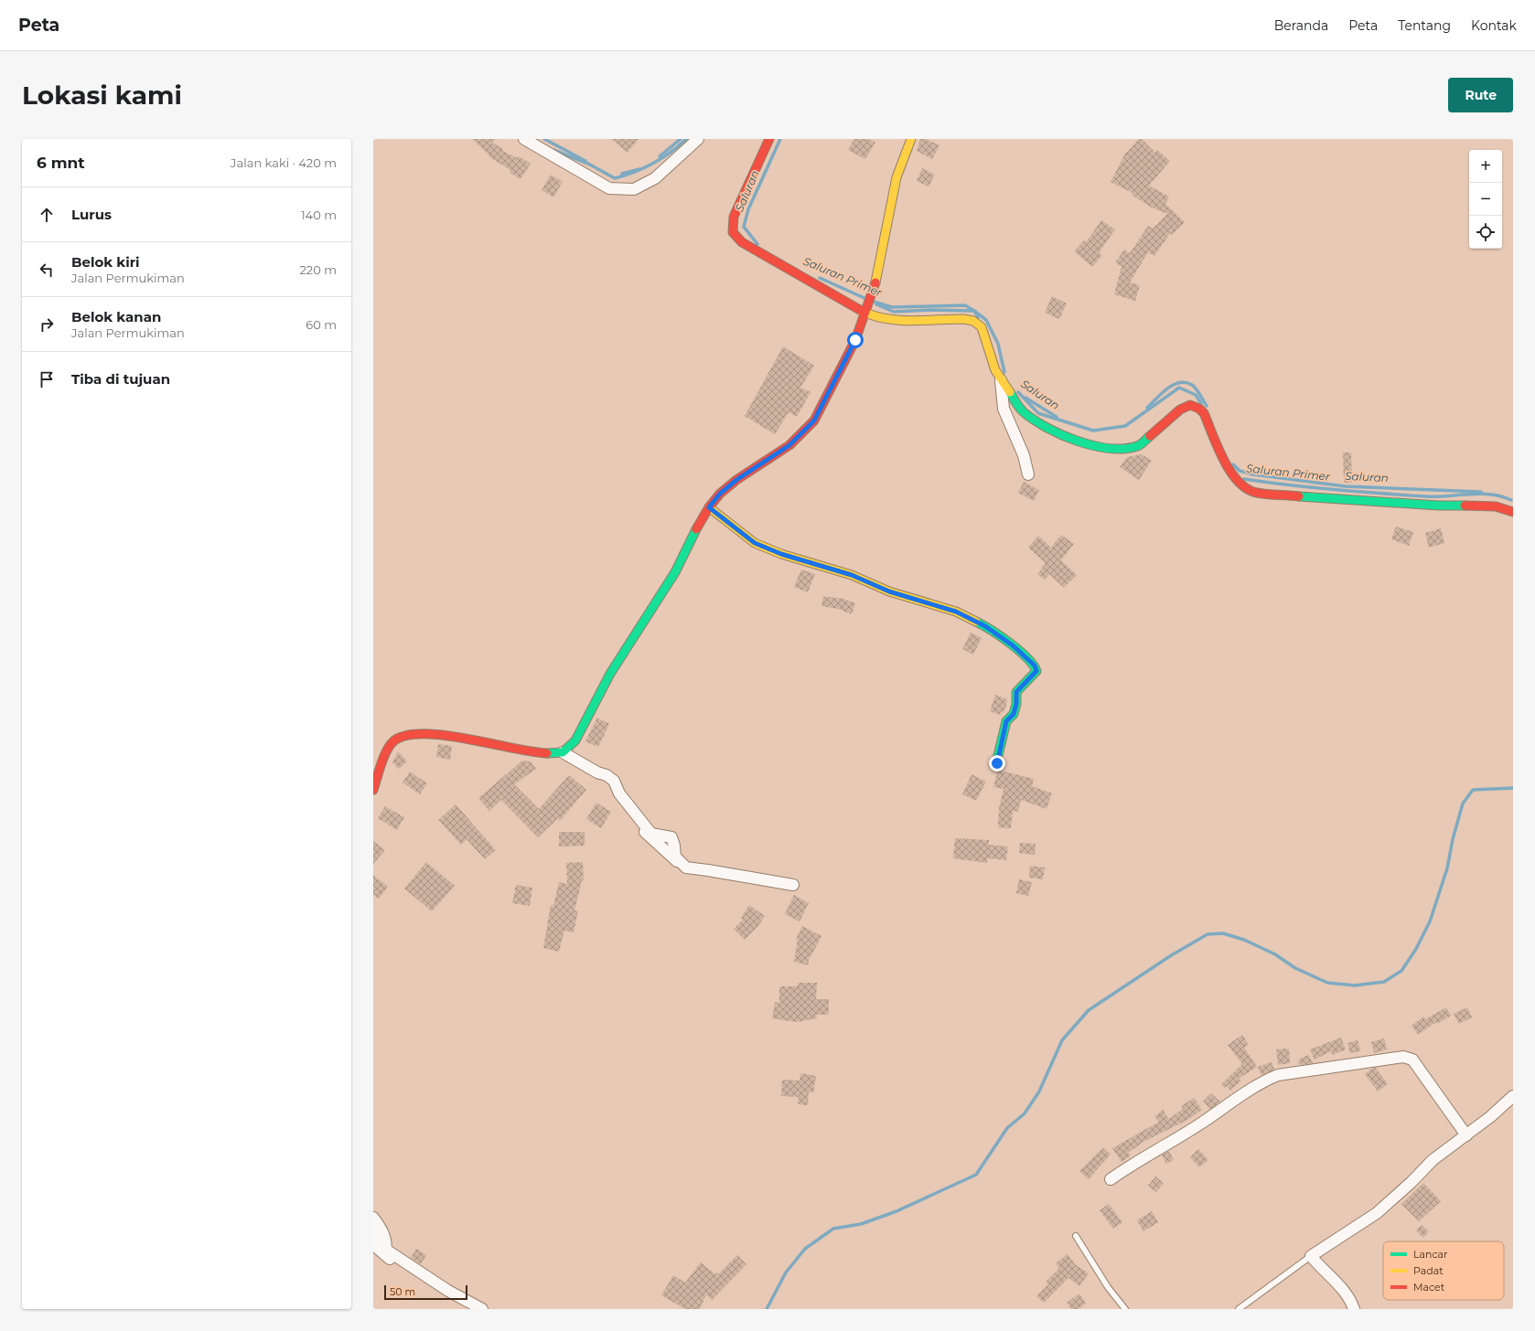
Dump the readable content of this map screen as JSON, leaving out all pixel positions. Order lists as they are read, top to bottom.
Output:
{
  "water": ["Saluran", "Saluran Primer"],
  "legend": ["Lancar", "Padat", "Macet"],
  "scale_bar": "50 m",
  "page": {
    "header": "Peta",
    "nav": [
      "Beranda",
      "Peta",
      "Tentang",
      "Kontak"
    ],
    "buttons": "Rute",
    "title": "Lokasi kami",
    "heading": ["6 mnt", "Jalan kaki · 420 m"],
    "map_buttons": ["+", "−"],
    "list": [
      ["Lurus", "140 m"],
      ["Belok kiri", "Jalan Permukiman", "220 m"],
      ["Belok kanan", "Jalan Permukiman", "60 m"],
      "Tiba di tujuan"
    ],
    "scale": "50 m"
  }
}
